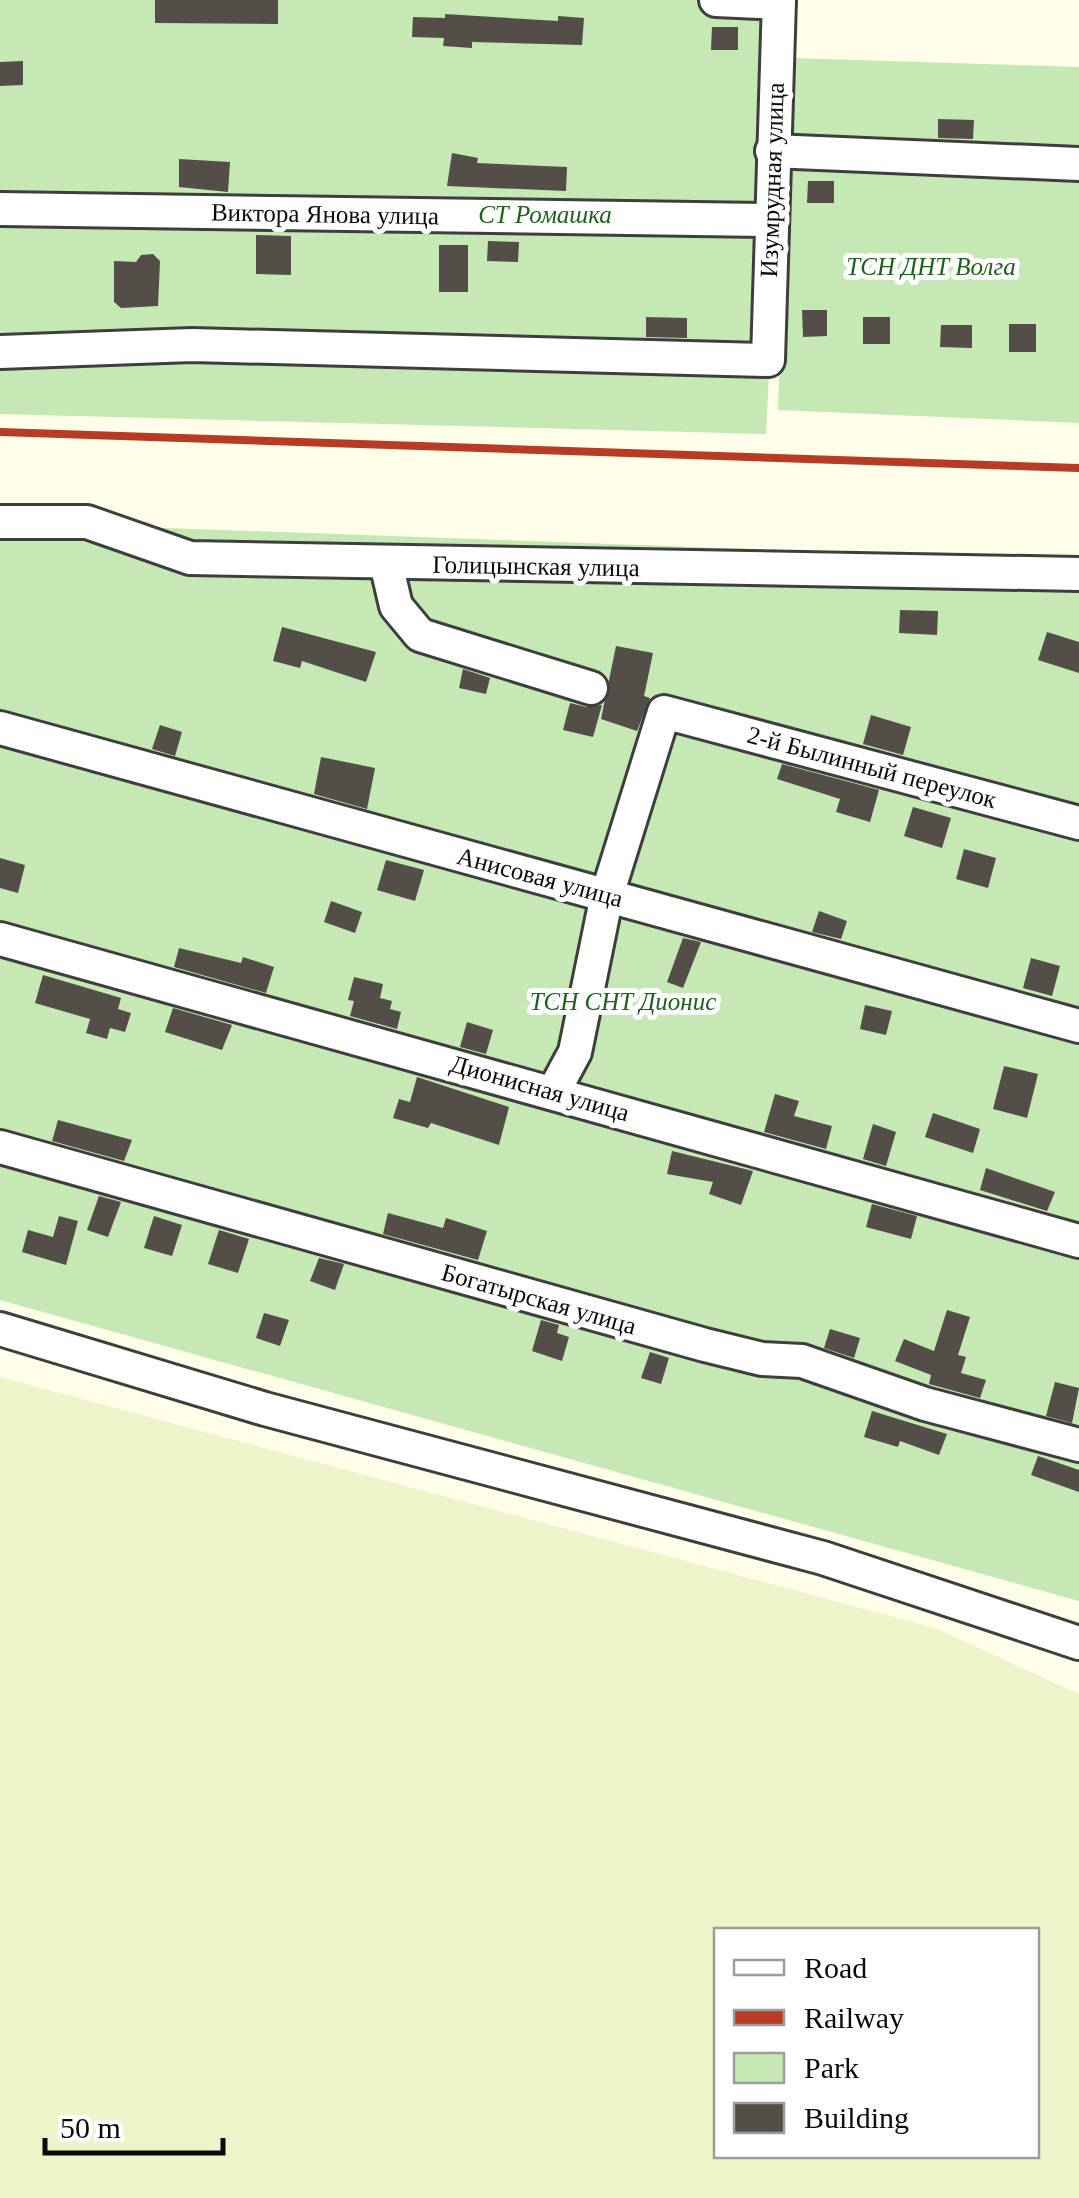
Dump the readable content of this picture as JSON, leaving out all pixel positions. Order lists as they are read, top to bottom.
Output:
{
  "streets": {
    "street": [
      "Изумрудная улица",
      "Виктора Янова улица",
      "Голицынская улица",
      "2-й Былинный переулок",
      "Анисовая улица",
      "Дионисная улица",
      "Богатырская улица"
    ]
  },
  "crossings": [
    ["Изумрудная улица", "Виктора Янова улица"],
    ["2-й Былинный переулок", "Анисовая улица"]
  ],
  "parks": ["СТ Ромашка", "ТСН ДНТ Волга", "ТСН СНТ Дионис"],
  "legend": [
    "Road",
    "Railway",
    "Park",
    "Building"
  ],
  "scale_bar": "50 m"
}
